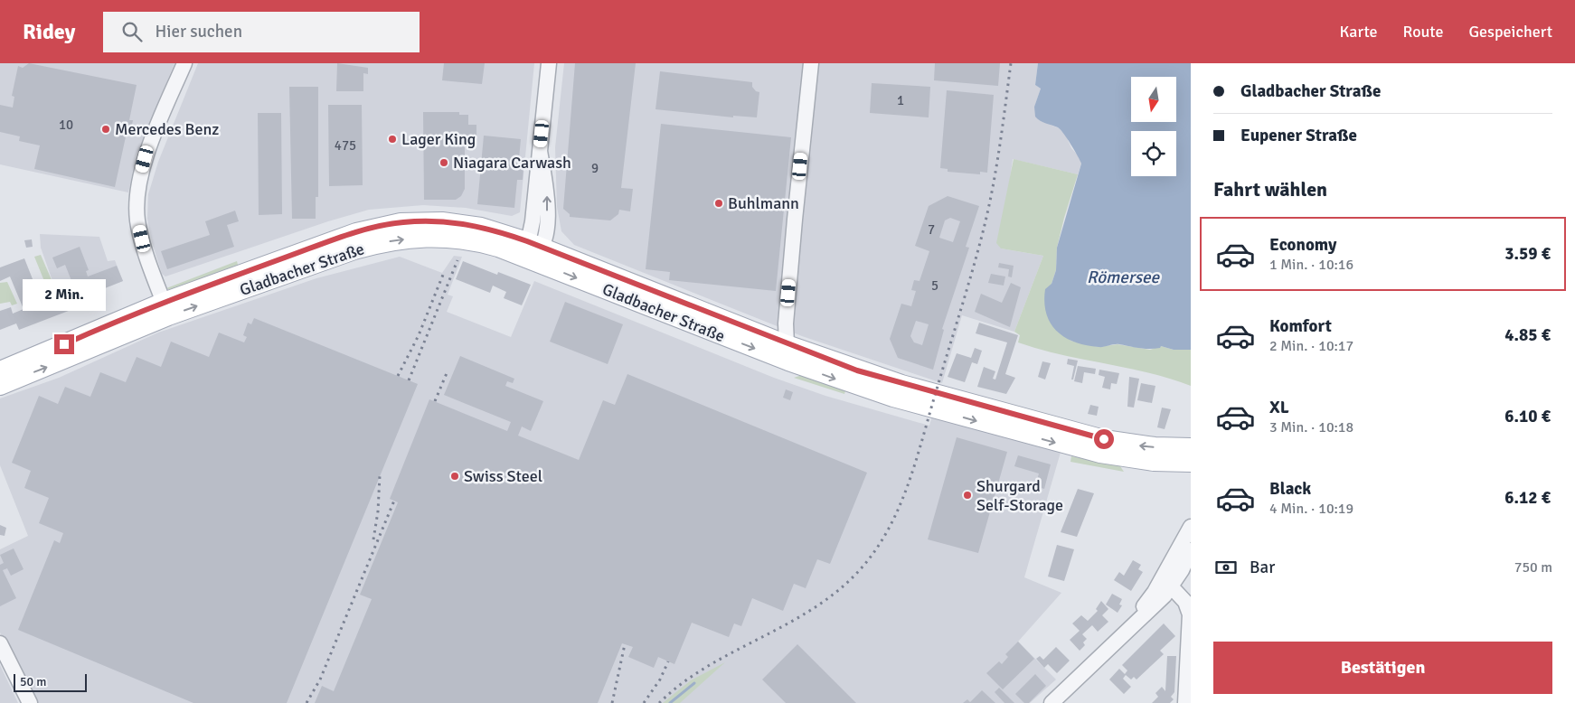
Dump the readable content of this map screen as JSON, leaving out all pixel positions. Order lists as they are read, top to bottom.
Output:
{
  "streets": {
    "main road": ["Gladbacher Straße"]
  },
  "water": ["Römersee"],
  "places": [
    "Mercedes Benz",
    "Lager King",
    "Niagara Carwash",
    "Buhlmann",
    "Swiss Steel",
    "Shurgard Self-Storage"
  ],
  "house_numbers": [
    "1",
    "10",
    "475",
    "9",
    "7",
    "5"
  ],
  "scale_bar": "50 m",
  "north": "bottom",
  "page": {
    "header": "Ridey",
    "search": "Hier suchen",
    "nav": ["Karte", "Route", "Gespeichert"],
    "banner": ["Gladbacher Straße", "Eupener Straße"],
    "heading": "Fahrt wählen",
    "list": [
      {
        "name": "Economy",
        "note": "1 Min. · 10:16",
        "value": "3.59 €"
      },
      {
        "name": "Komfort",
        "note": "2 Min. · 10:17",
        "value": "4.85 €"
      },
      {
        "name": "XL",
        "note": "3 Min. · 10:18",
        "value": "6.10 €"
      },
      {
        "name": "Black",
        "note": "4 Min. · 10:19",
        "value": "6.12 €"
      }
    ],
    "bubble": "2 Min.",
    "pay": ["Bar", "750 m"],
    "buttons": "Bestätigen",
    "scale": "50 m"
  }
}
